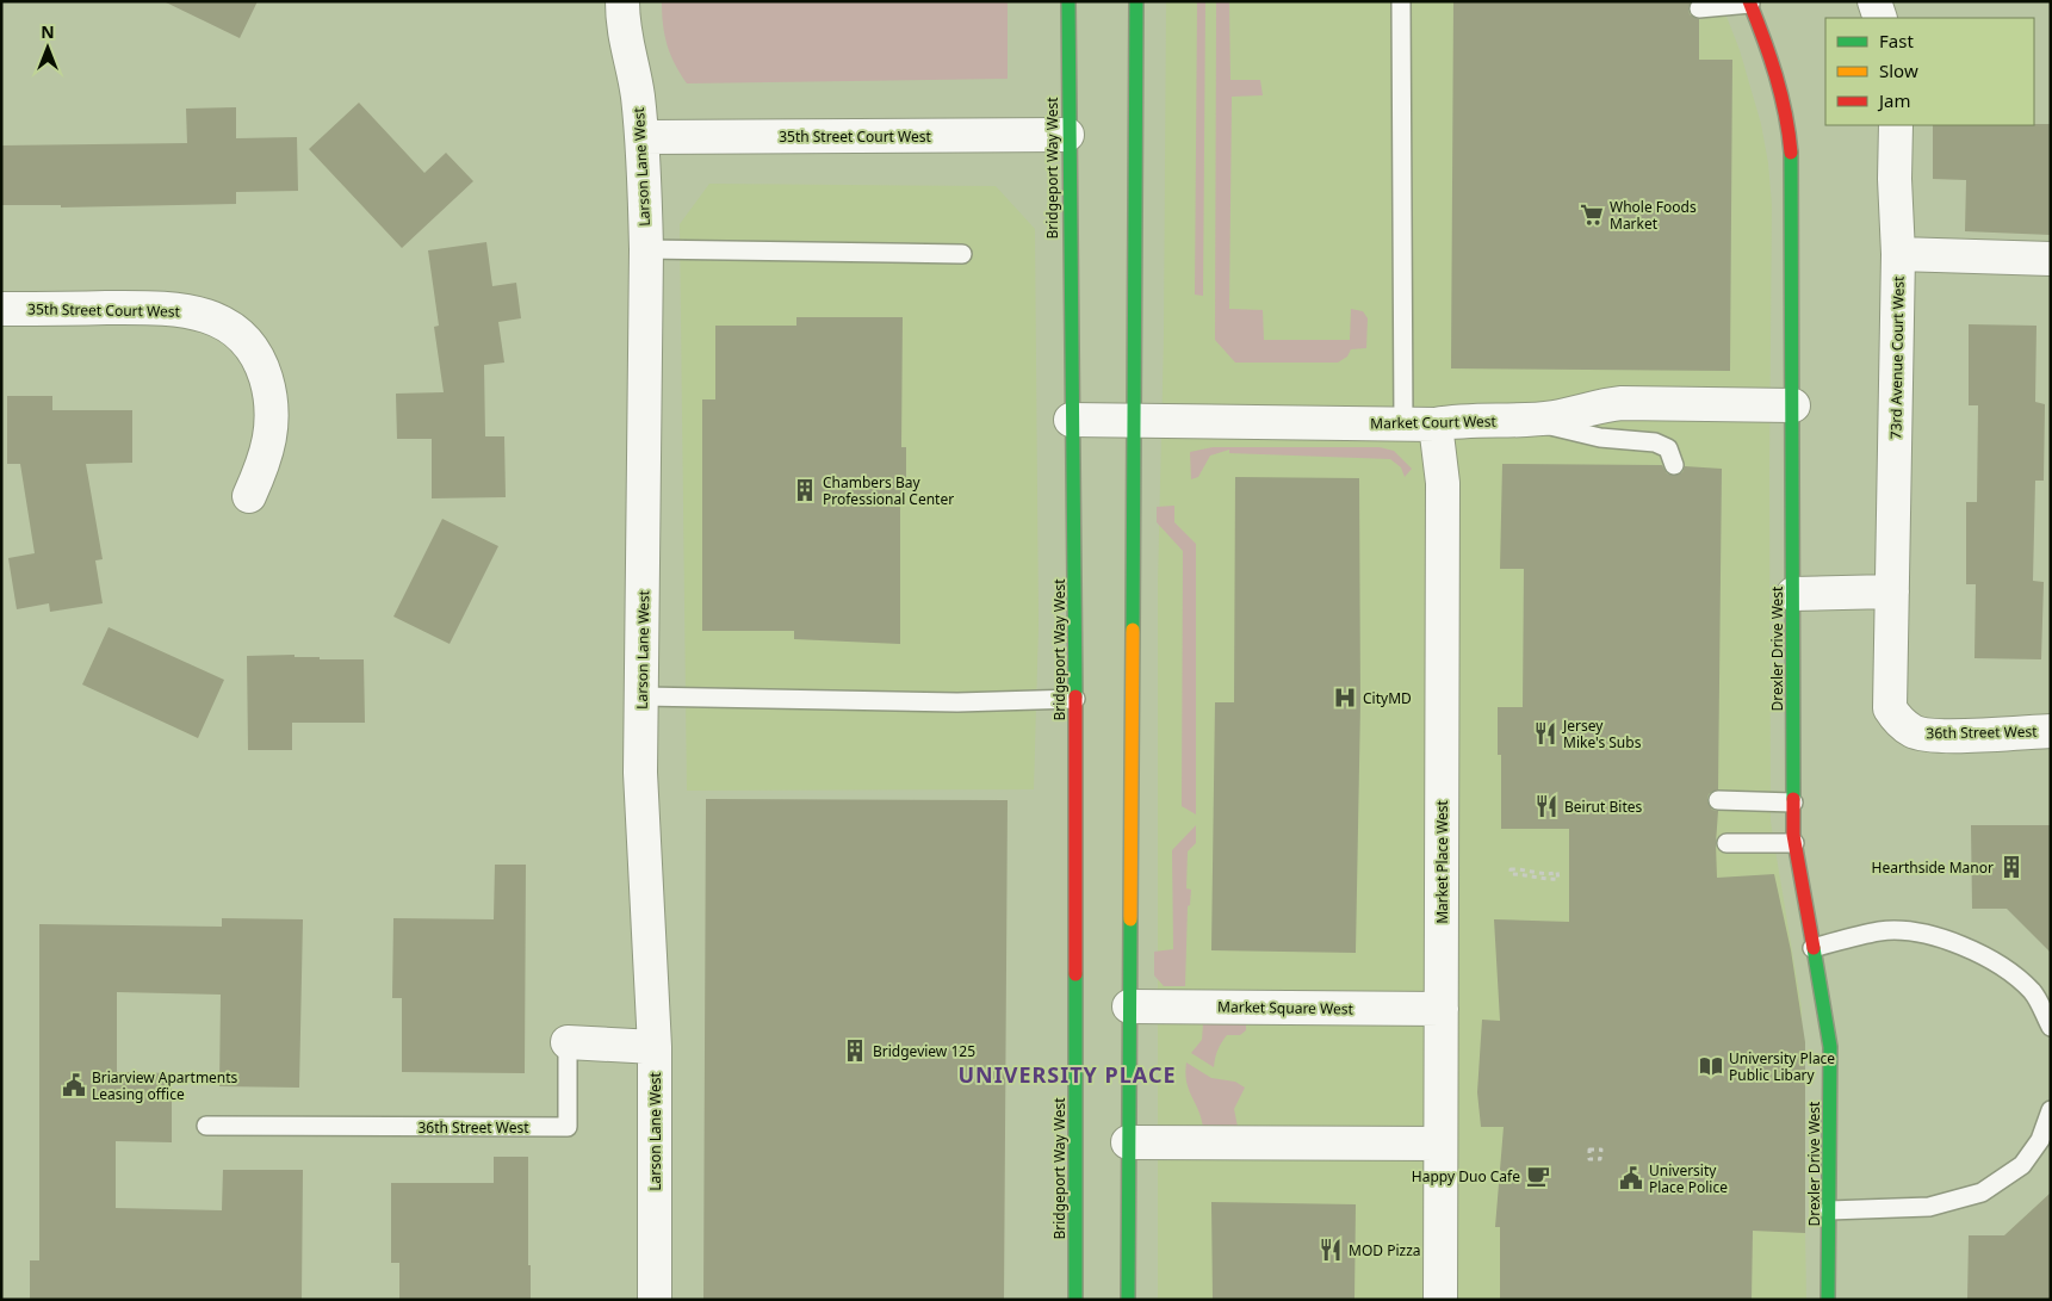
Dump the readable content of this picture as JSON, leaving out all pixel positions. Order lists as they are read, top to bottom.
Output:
{
  "streets": {
    "main road": ["Bridgeport Way West", "Drexler Drive West"],
    "street": [
      "35th Street Court West",
      "Larson Lane West",
      "73rd Avenue Court West",
      "Market Court West",
      "36th Street West",
      "Market Place West",
      "Market Square West"
    ]
  },
  "crossings": [
    ["35th Street Court West", "Larson Lane West"],
    ["35th Street Court West", "Bridgeport Way West"],
    ["Larson Lane West", "36th Street West"],
    ["Bridgeport Way West", "Market Court West"],
    ["73rd Avenue Court West", "36th Street West"],
    ["Market Court West", "Drexler Drive West"],
    ["Market Court West", "Market Place West"],
    ["Market Place West", "Market Square West"]
  ],
  "districts": ["UNIVERSITY PLACE"],
  "places": {
    "supermarket": ["Whole Foods Market"],
    "building": ["Chambers Bay Professional Center", "Hearthside Manor", "Bridgeview 125"],
    "hospital": ["CityMD"],
    "restaurant": ["Jersey Mike's Subs", "Beirut Bites", "MOD Pizza"],
    "library": ["University Place Public Libary"],
    "public building": ["Briarview Apartments Leasing office", "University Place Police"],
    "cafe": ["Happy Duo Cafe"]
  },
  "legend": ["Fast", "Slow", "Jam"],
  "north": "top"
}
